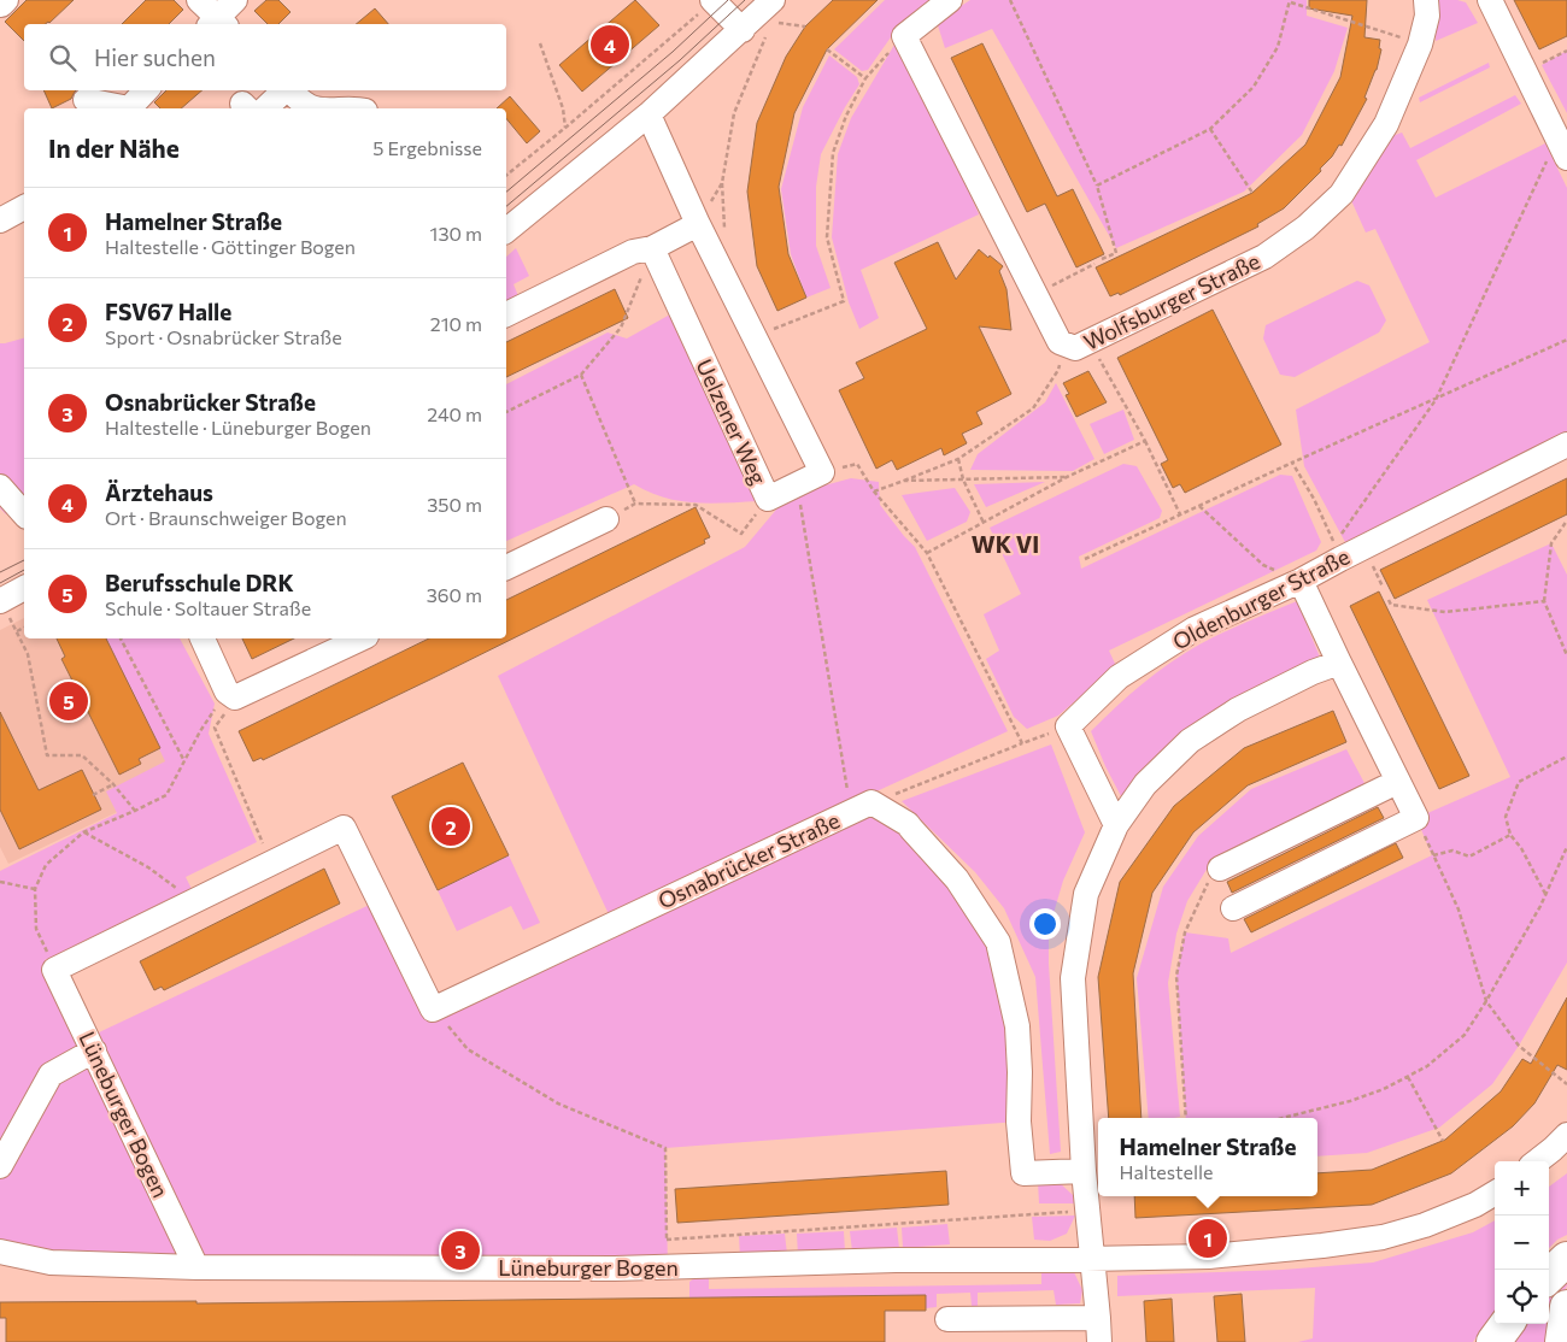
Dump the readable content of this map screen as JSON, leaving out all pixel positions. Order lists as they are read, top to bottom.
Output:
{
  "streets": {
    "street": [
      "Wolfsburger Straße",
      "Uelzener Weg",
      "Oldenburger Straße",
      "Osnabrücker Straße",
      "Lüneburger Bogen"
    ]
  },
  "districts": ["WK VI"],
  "page": {
    "pins": [
      "4",
      "5",
      "2",
      "1",
      "3"
    ],
    "search": "Hier suchen",
    "heading": ["In der Nähe", "5 Ergebnisse"],
    "list": [
      {
        "mark": "1",
        "name": "Hamelner Straße",
        "note": "Haltestelle · Göttinger Bogen",
        "value": "130 m"
      },
      {
        "mark": "2",
        "name": "FSV67 Halle",
        "note": "Sport · Osnabrücker Straße",
        "value": "210 m"
      },
      {
        "mark": "3",
        "name": "Osnabrücker Straße",
        "note": "Haltestelle · Lüneburger Bogen",
        "value": "240 m"
      },
      {
        "mark": "4",
        "name": "Ärztehaus",
        "note": "Ort · Braunschweiger Bogen",
        "value": "350 m"
      },
      {
        "mark": "5",
        "name": "Berufsschule DRK",
        "note": "Schule · Soltauer Straße",
        "value": "360 m"
      }
    ],
    "popup": ["Hamelner Straße", "Haltestelle"],
    "map_buttons": ["+", "−"]
  }
}
